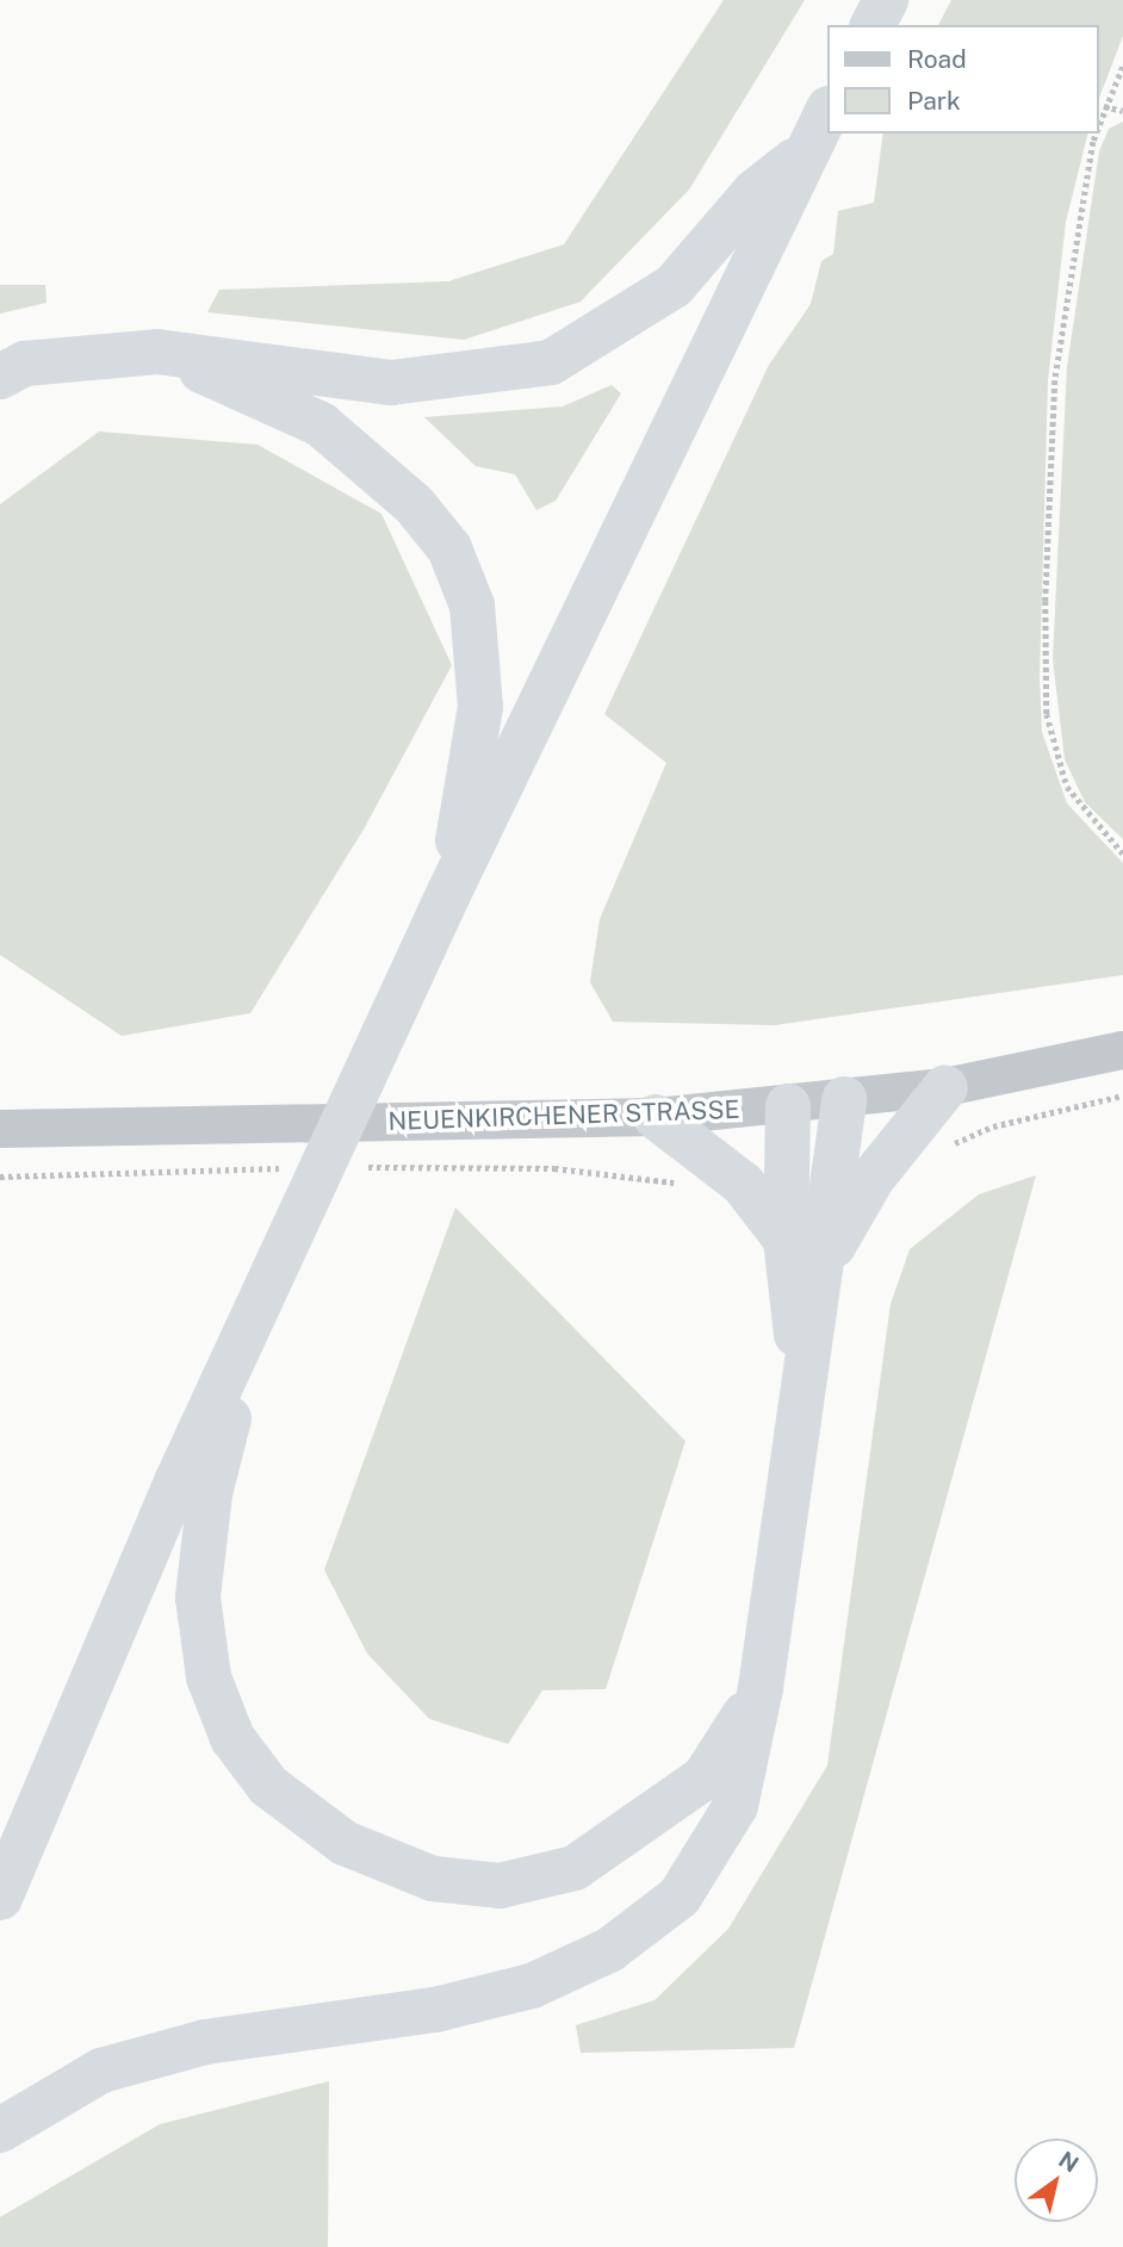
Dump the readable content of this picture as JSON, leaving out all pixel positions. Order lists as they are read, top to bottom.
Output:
{
  "streets": {
    "street": ["NEUENKIRCHENER STRASSE"]
  },
  "legend": ["Road", "Park"],
  "north": "top right"
}
